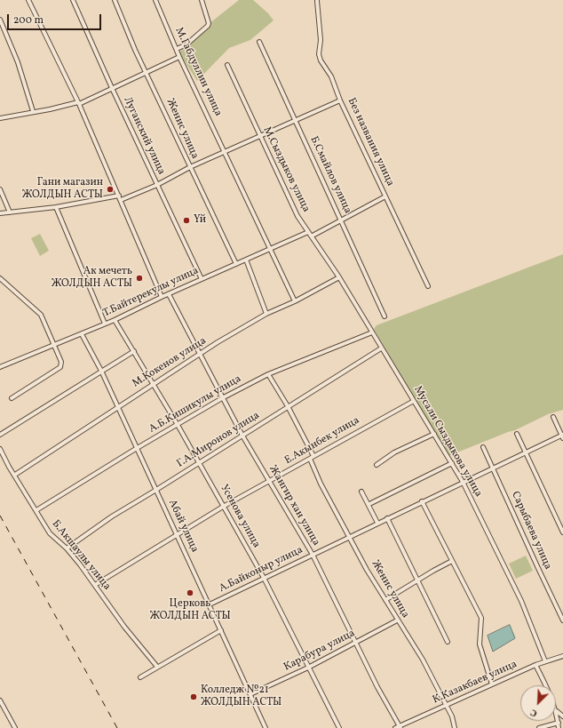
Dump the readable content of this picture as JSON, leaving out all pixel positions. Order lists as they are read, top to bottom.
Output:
{
  "streets": {
    "street": [
      "М.Габдуллин улица",
      "Женис улица",
      "Луганский улица",
      "Без названия улица",
      "М.Сыздыков улица",
      "Б.Смайлов улица",
      "Т.Байтерекулы улица",
      "М.Кокенов улица",
      "А.Б.Кишикулы улица",
      "Г.А.Миронов улица",
      "Е.Акынбек улица",
      "Мусали Сыздыкова улица",
      "Жангир хан улица",
      "Усенова улица",
      "Абай улица",
      "Сарыбаева улица",
      "Б.Акшаулы улица",
      "А.Байконыр улица",
      "Карабура улица",
      "К.Казакбаев улица"
    ]
  },
  "crossings": [
    ["М.Габдуллин улица", "Т.Байтерекулы улица"],
    ["М.Габдуллин улица", "М.Кокенов улица"],
    ["Женис улица", "Т.Байтерекулы улица"],
    ["Женис улица", "А.Б.Кишикулы улица"],
    ["Женис улица", "Г.А.Миронов улица"],
    ["Женис улица", "Е.Акынбек улица"],
    ["Женис улица", "А.Байконыр улица"],
    ["Женис улица", "Карабура улица"],
    ["Женис улица", "К.Казакбаев улица"],
    ["Луганский улица", "Т.Байтерекулы улица"],
    ["М.Сыздыков улица", "Т.Байтерекулы улица"],
    ["М.Сыздыков улица", "М.Кокенов улица"],
    ["М.Сыздыков улица", "Мусали Сыздыкова улица"],
    ["Т.Байтерекулы улица", "Жангир хан улица"],
    ["Т.Байтерекулы улица", "Усенова улица"],
    ["Т.Байтерекулы улица", "Абай улица"],
    ["М.Кокенов улица", "Мусали Сыздыкова улица"],
    ["М.Кокенов улица", "Жангир хан улица"],
    ["М.Кокенов улица", "Усенова улица"],
    ["М.Кокенов улица", "Абай улица"],
    ["М.Кокенов улица", "Б.Акшаулы улица"],
    ["А.Б.Кишикулы улица", "Мусали Сыздыкова улица"],
    ["А.Б.Кишикулы улица", "Жангир хан улица"],
    ["А.Б.Кишикулы улица", "Усенова улица"],
    ["А.Б.Кишикулы улица", "Абай улица"],
    ["А.Б.Кишикулы улица", "Б.Акшаулы улица"],
    ["Г.А.Миронов улица", "Мусали Сыздыкова улица"],
    ["Г.А.Миронов улица", "Жангир хан улица"],
    ["Г.А.Миронов улица", "Усенова улица"],
    ["Г.А.Миронов улица", "Абай улица"],
    ["Г.А.Миронов улица", "Б.Акшаулы улица"],
    ["Е.Акынбек улица", "Мусали Сыздыкова улица"],
    ["Е.Акынбек улица", "Жангир хан улица"],
    ["Е.Акынбек улица", "Усенова улица"],
    ["Е.Акынбек улица", "Абай улица"],
    ["Е.Акынбек улица", "Б.Акшаулы улица"],
    ["Мусали Сыздыкова улица", "А.Байконыр улица"],
    ["Мусали Сыздыкова улица", "К.Казакбаев улица"],
    ["Жангир хан улица", "А.Байконыр улица"],
    ["Жангир хан улица", "Карабура улица"],
    ["Жангир хан улица", "К.Казакбаев улица"],
    ["Усенова улица", "А.Байконыр улица"],
    ["Усенова улица", "Карабура улица"],
    ["Абай улица", "А.Байконыр улица"],
    ["Абай улица", "Карабура улица"],
    ["Сарыбаева улица", "А.Байконыр улица"]
  ],
  "places": [
    "Гани магазин ЖОЛДЫН АСТЫ",
    "Үй",
    "Ак мечеть ЖОЛДЫН АСТЫ",
    "Церковь ЖОЛДЫН АСТЫ",
    "Колледж №21 ЖОЛДЫН АСТЫ"
  ],
  "scale_bar": "200 m",
  "north": "bottom left"
}
